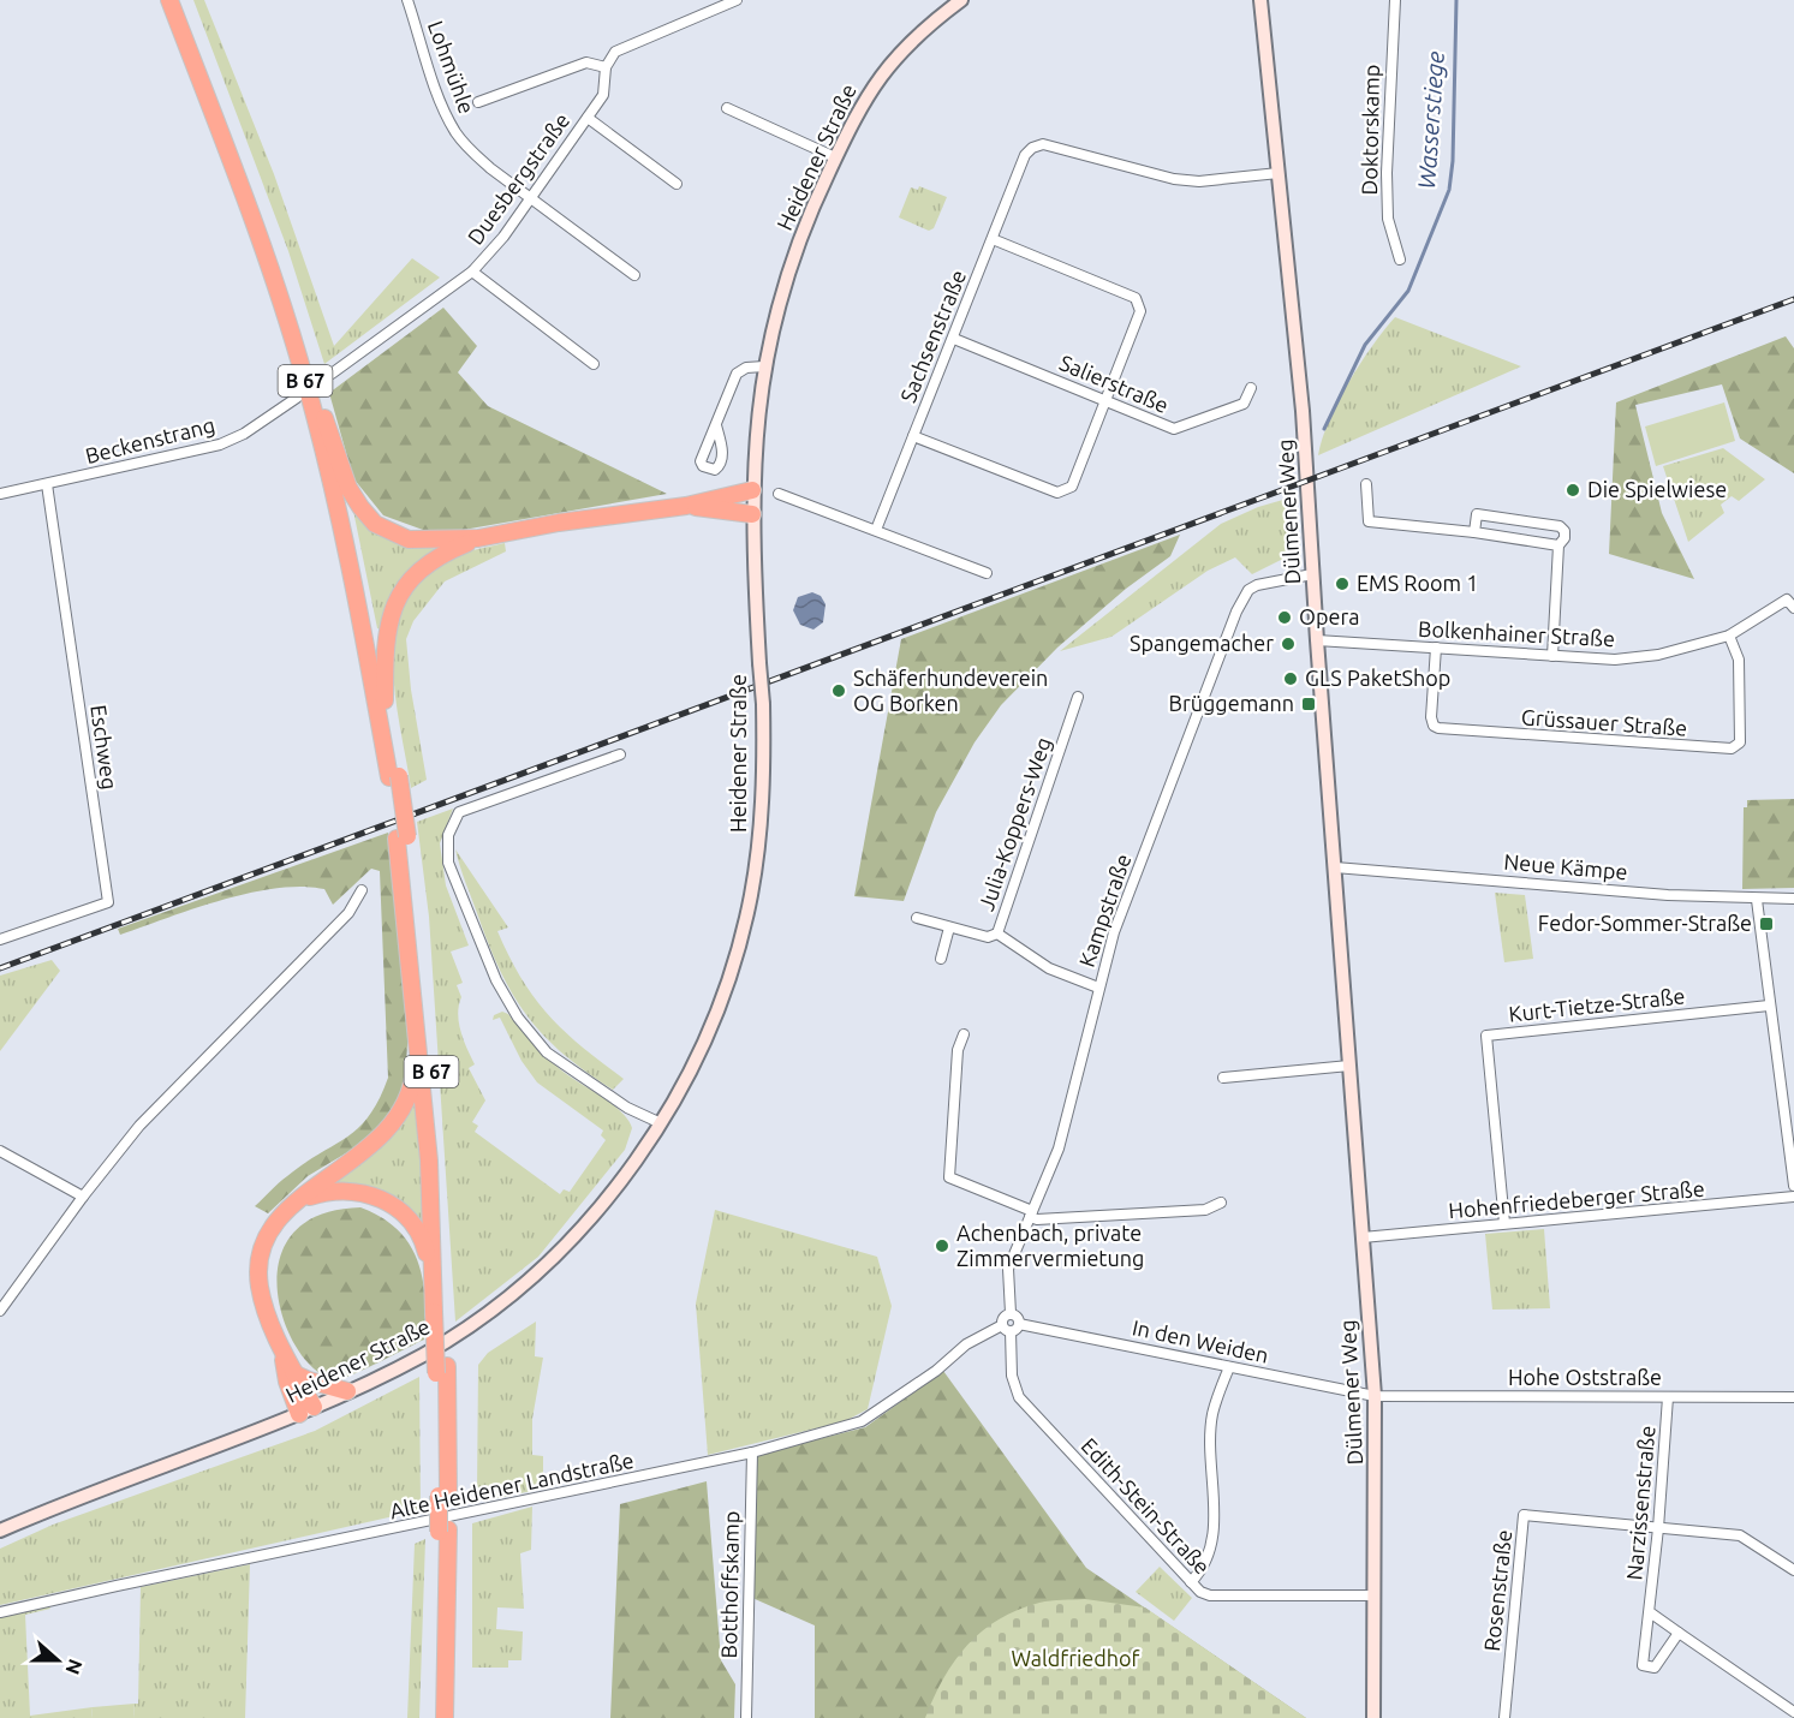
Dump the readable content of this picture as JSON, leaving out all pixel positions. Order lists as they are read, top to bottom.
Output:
{
  "streets": {
    "highway": ["B 67"],
    "main road": ["Heidener Straße", "Dülmener Weg"],
    "street": [
      "Lohmühle",
      "Doktorskamp",
      "Duesbergstraße",
      "Sachsenstraße",
      "Salierstraße",
      "Beckenstrang",
      "Bolkenhainer Straße",
      "Grüssauer Straße",
      "Eschweg",
      "Julia-Koppers-Weg",
      "Neue Kämpe",
      "Kampstraße",
      "Kurt-Tietze-Straße",
      "Hohenfriedeberger Straße",
      "In den Weiden",
      "Hohe Oststraße",
      "Alte Heidener Landstraße",
      "Narzissenstraße",
      "Edith-Stein-Straße",
      "Botthoffskamp",
      "Rosenstraße"
    ]
  },
  "crossings": [
    ["Lohmühle", "Duesbergstraße"],
    ["Sachsenstraße", "Salierstraße"],
    ["Sachsenstraße", "Dülmener Weg"],
    ["Beckenstrang", "Eschweg"],
    ["Dülmener Weg", "Bolkenhainer Straße"],
    ["Dülmener Weg", "Neue Kämpe"],
    ["Dülmener Weg", "Kampstraße"],
    ["Dülmener Weg", "Hohenfriedeberger Straße"],
    ["Dülmener Weg", "In den Weiden"],
    ["Dülmener Weg", "Hohe Oststraße"],
    ["Dülmener Weg", "Edith-Stein-Straße"],
    ["Bolkenhainer Straße", "Grüssauer Straße"],
    ["Julia-Koppers-Weg", "Kampstraße"],
    ["Kurt-Tietze-Straße", "Hohenfriedeberger Straße"],
    ["In den Weiden", "Hohe Oststraße"],
    ["Hohe Oststraße", "Narzissenstraße"],
    ["Alte Heidener Landstraße", "Edith-Stein-Straße"],
    ["Alte Heidener Landstraße", "Botthoffskamp"],
    ["Narzissenstraße", "Rosenstraße"]
  ],
  "water": ["Wasserstiege"],
  "parks": ["Waldfriedhof"],
  "places": {
    "other": [
      "Die Spielwiese",
      "EMS Room 1",
      "Opera",
      "Spangemacher",
      "GLS PaketShop",
      "Schäferhundeverein OG Borken",
      "Achenbach, private Zimmervermietung"
    ],
    "transit": ["Brüggemann", "Fedor-Sommer-Straße"]
  },
  "north": "right"
}
